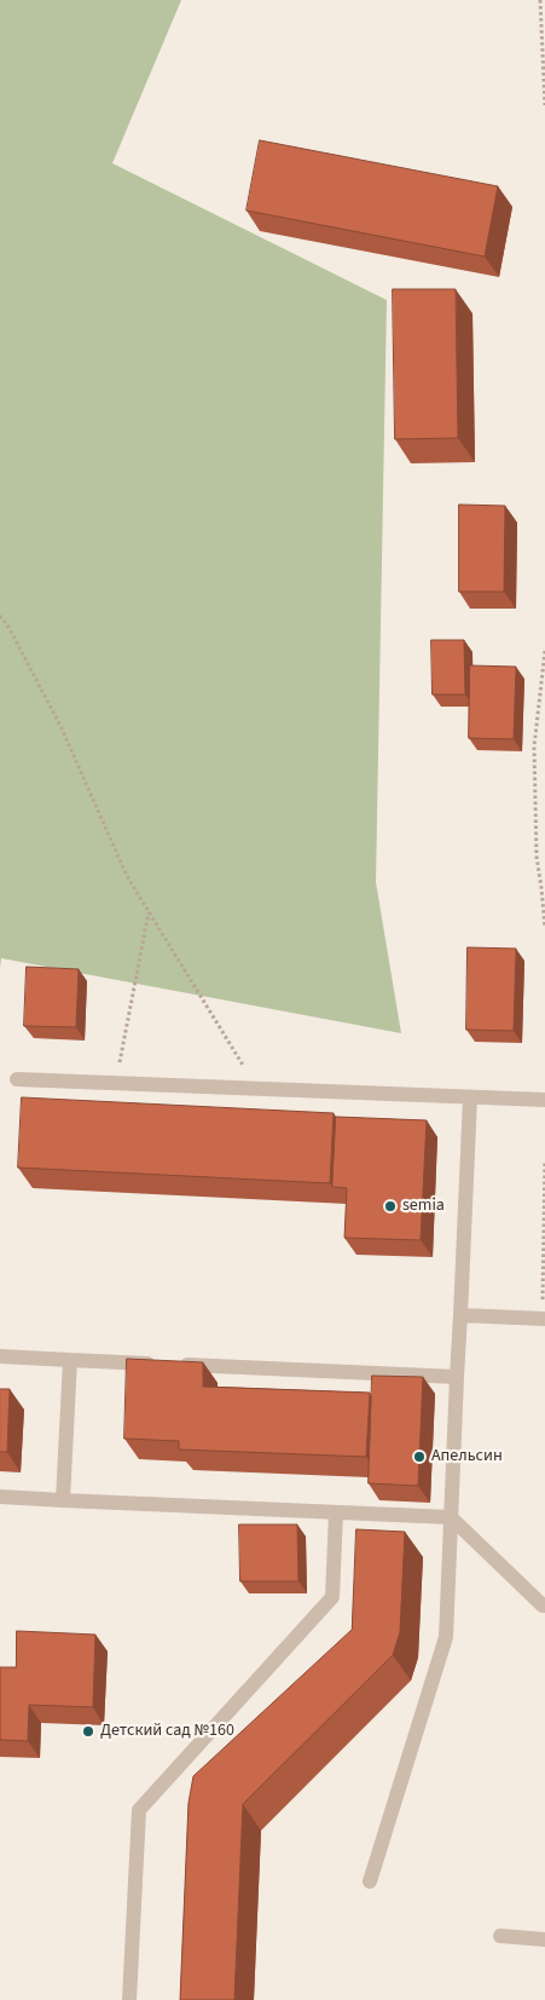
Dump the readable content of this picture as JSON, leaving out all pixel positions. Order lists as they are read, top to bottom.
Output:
{
  "places": ["semia", "Апельсин", "Детский сад №160"]
}
